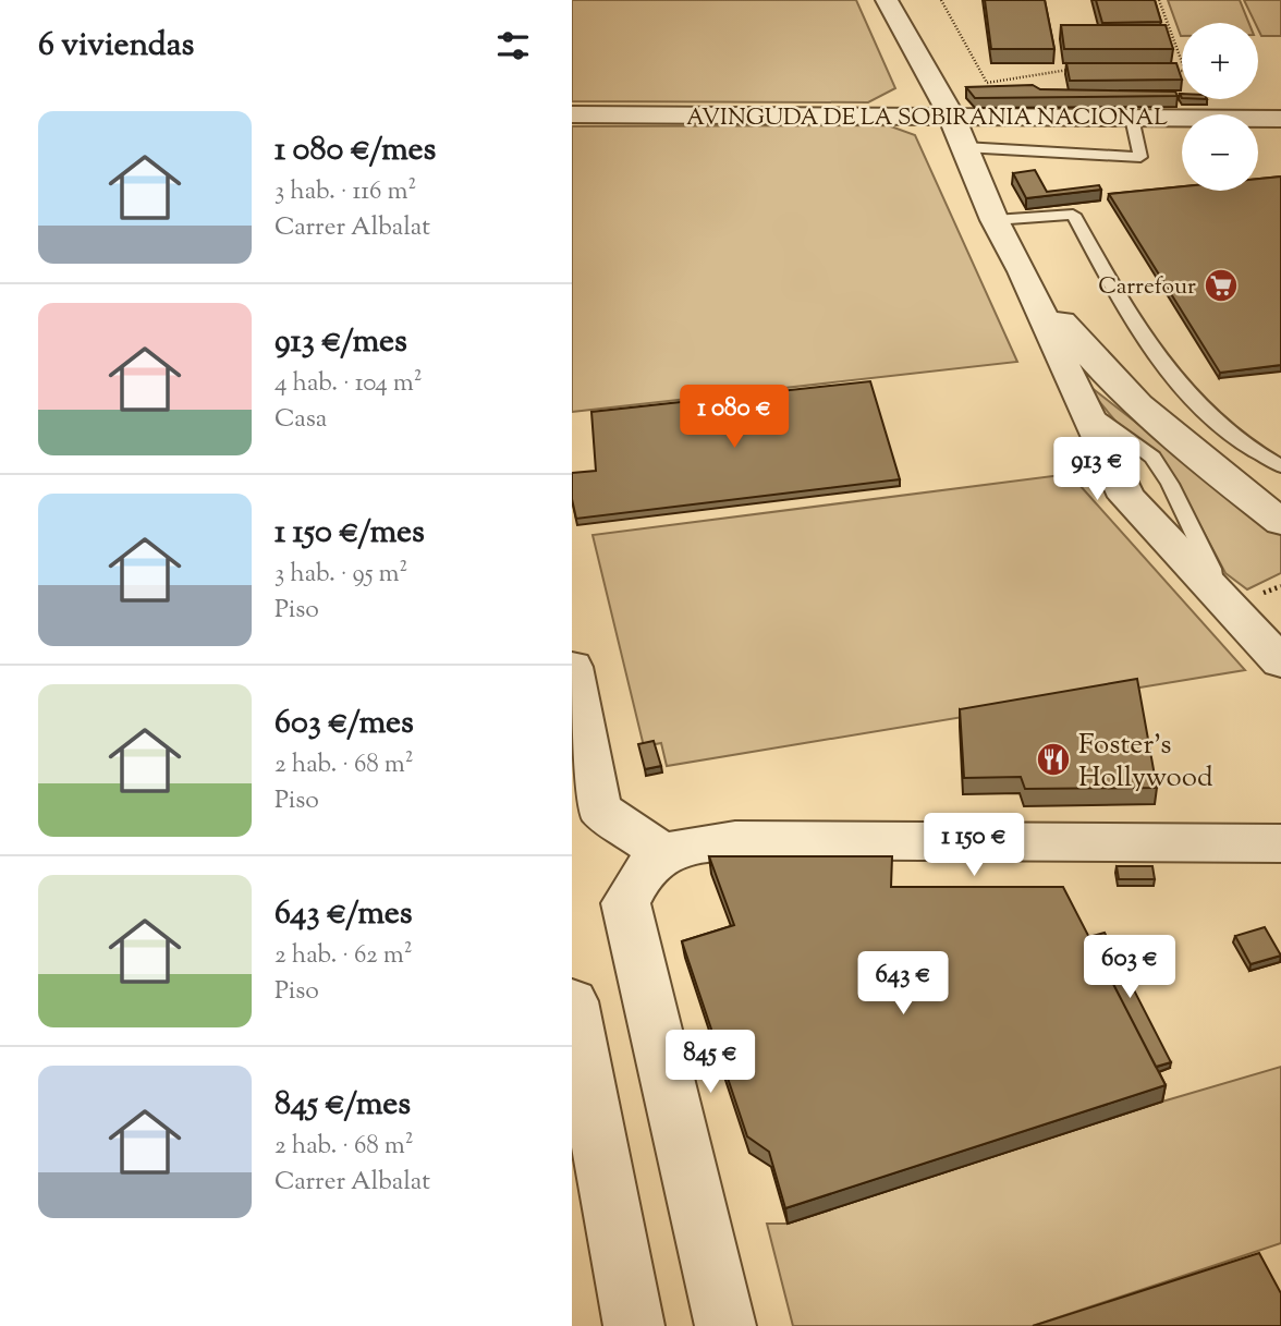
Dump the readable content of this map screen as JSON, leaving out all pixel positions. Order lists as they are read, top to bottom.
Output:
{
  "streets": {
    "street": ["AVINGUDA DE LA SOBIRANIA NACIONAL"]
  },
  "places": {
    "supermarket": ["Carrefour"],
    "restaurant": ["Foster's Hollywood"]
  },
  "page": {
    "heading": "6 viviendas",
    "map_buttons": ["+", "−"],
    "list": [
      {
        "name": "1 080 €/mes",
        "note": "3 hab. · 116 m² · Carrer Albalat"
      },
      {
        "name": "913 €/mes",
        "note": "4 hab. · 104 m² · Casa"
      },
      {
        "name": "1 150 €/mes",
        "note": "3 hab. · 95 m² · Piso"
      },
      {
        "name": "603 €/mes",
        "note": "2 hab. · 68 m² · Piso"
      },
      {
        "name": "643 €/mes",
        "note": "2 hab. · 62 m² · Piso"
      },
      {
        "name": "845 €/mes",
        "note": "2 hab. · 68 m² · Carrer Albalat"
      }
    ],
    "price": [
      "1 080 €",
      "913 €",
      "1 150 €",
      "603 €",
      "643 €",
      "845 €"
    ]
  }
}
